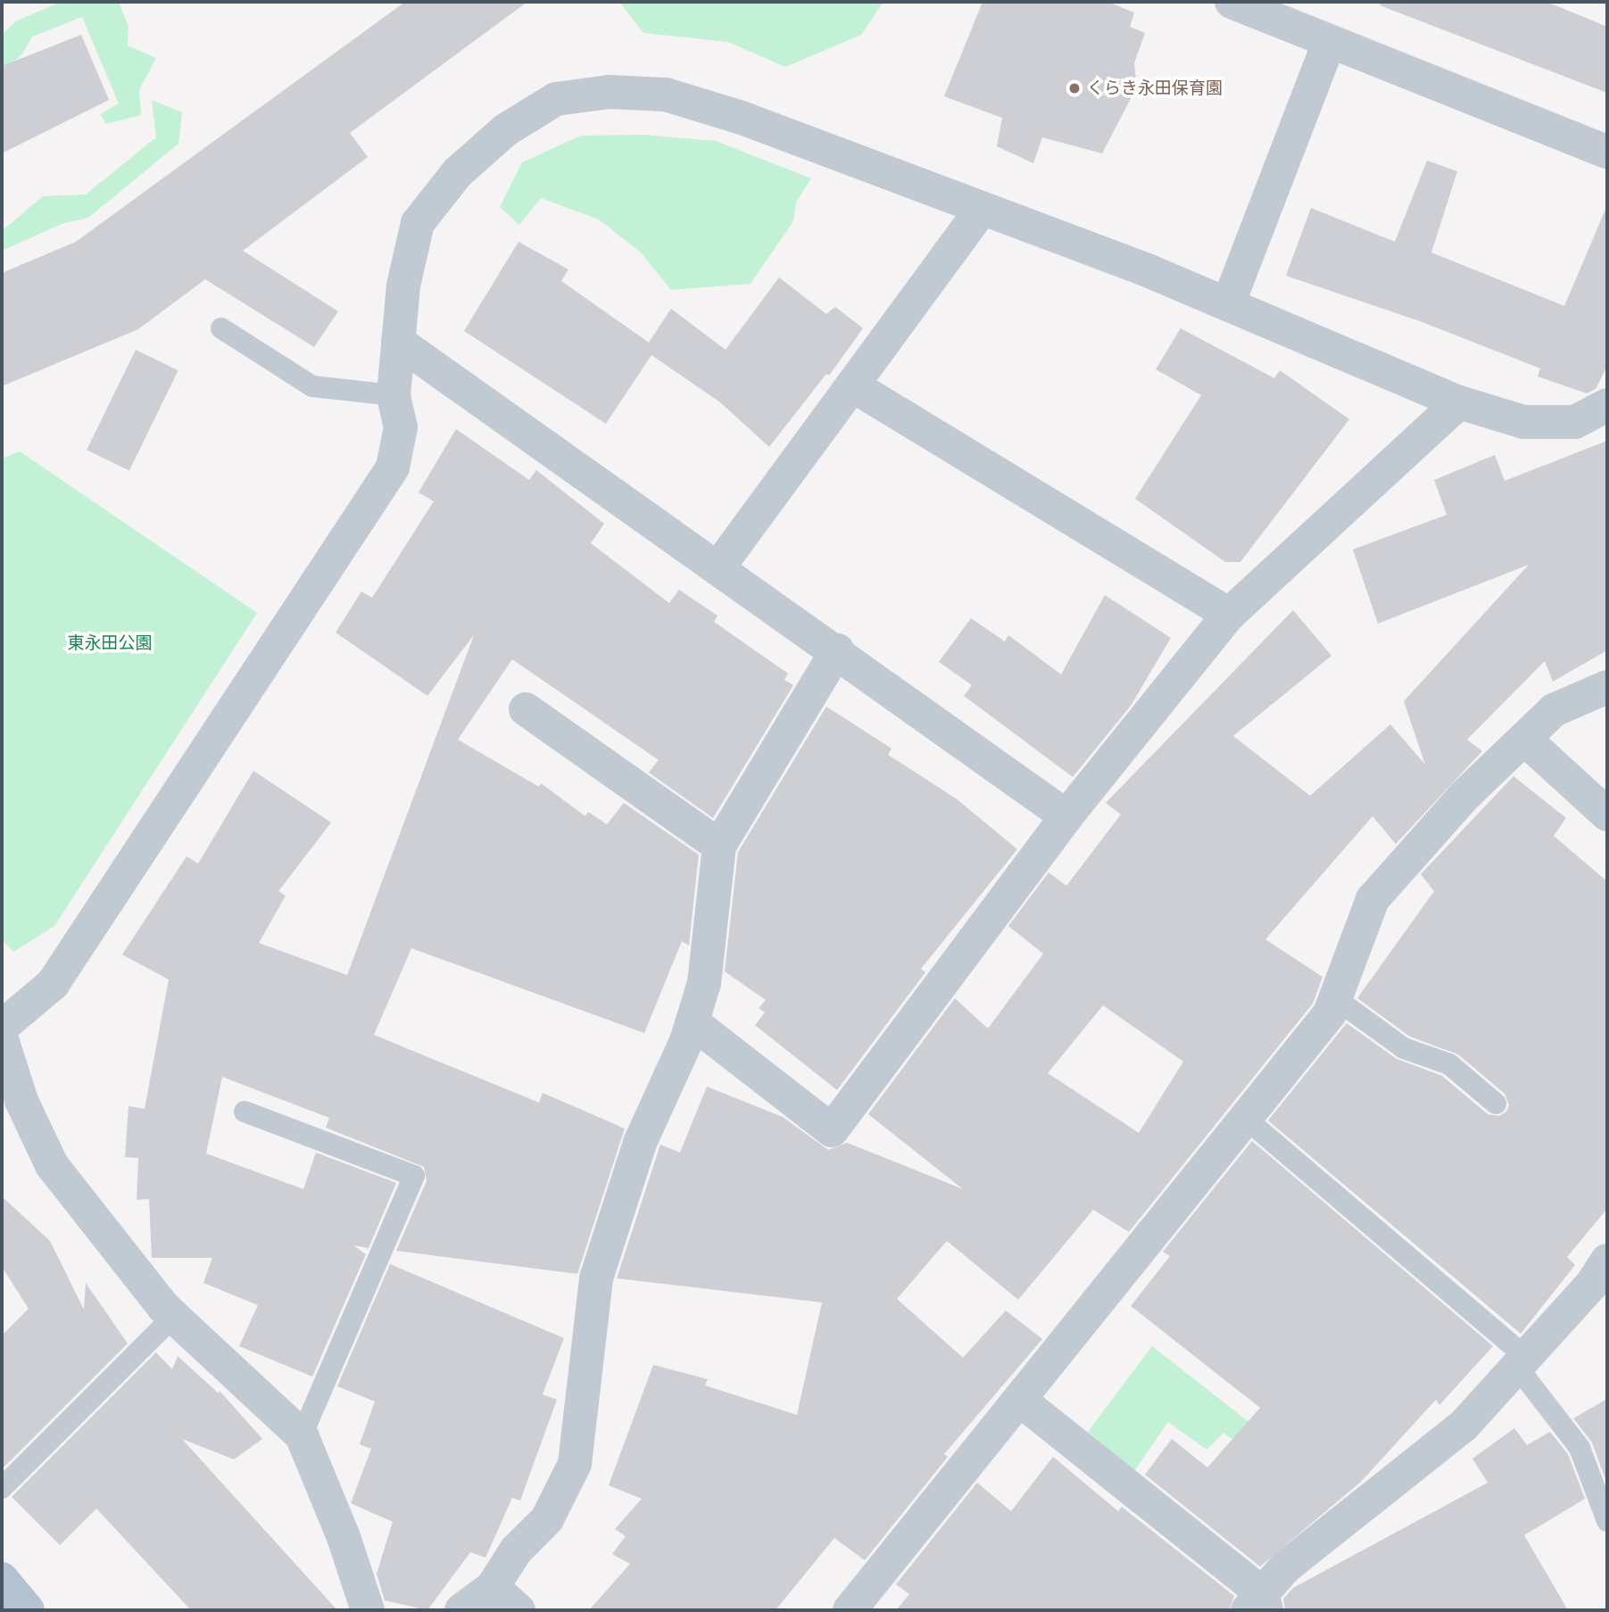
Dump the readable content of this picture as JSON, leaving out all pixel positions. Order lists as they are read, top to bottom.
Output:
{
  "parks": ["東永田公園"],
  "places": ["くらき永田保育園"]
}
